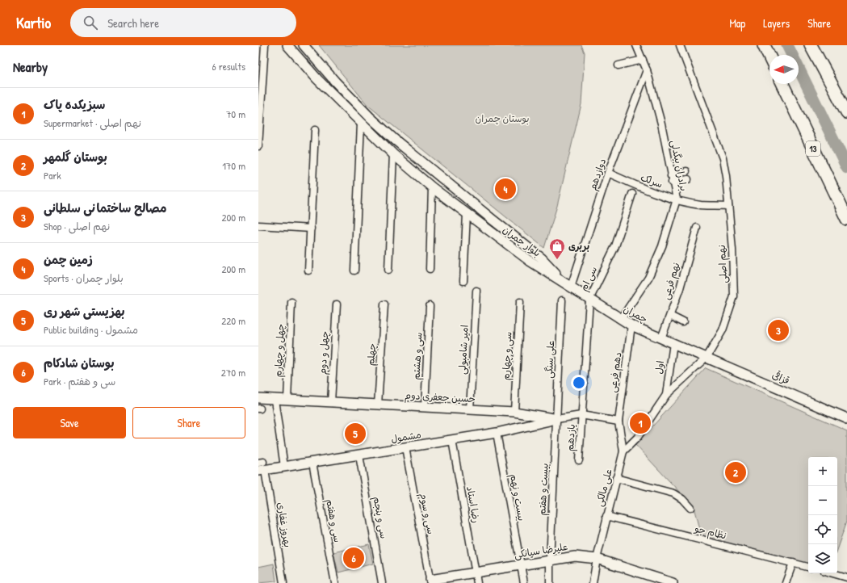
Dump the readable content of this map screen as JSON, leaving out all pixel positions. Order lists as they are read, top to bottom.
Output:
{
  "streets": {
    "highway": ["13"],
    "main road": [
      "بلوار چمران",
      "چمران",
      "قزاقی",
      "حسین جعفری دوم",
      "مشمول",
      "علیرضا سیانکی"
    ],
    "street": [
      "برادران بیگدلی",
      "دوازدهم",
      "سرلک",
      "نهم اصلی",
      "سی ام",
      "نهم فرعی",
      "امیر شامبولی",
      "چهل و چهارم",
      "چهل و دوم",
      "چهلم",
      "سی و هشتم",
      "سی و چهارم",
      "علی سنگی",
      "اول",
      "دهم فرعی",
      "یازدهم",
      "علی مالکی",
      "بیست و هفتم",
      "بیست و نهم",
      "رضا استاد",
      "سی و سوم",
      "سی و پنجم",
      "سی و هفتم",
      "بهروز غفاری",
      "نظام جو"
    ]
  },
  "crossings": [
    ["برادران بیگدلی", "دوازدهم"],
    ["برادران بیگدلی", "سرلک"],
    ["برادران بیگدلی", "چمران"],
    ["دوازدهم", "سرلک"],
    ["دوازدهم", "چمران"],
    ["سرلک", "نهم اصلی"],
    ["بلوار چمران", "چمران"],
    ["نهم اصلی", "چمران"],
    ["نهم اصلی", "اول"],
    ["نهم اصلی", "قزاقی"],
    ["نهم اصلی", "علی مالکی"],
    ["سی ام", "چمران"],
    ["سی ام", "حسین جعفری دوم"],
    ["سی ام", "یازدهم"],
    ["نهم فرعی", "چمران"],
    ["چمران", "اول"],
    ["چمران", "دهم فرعی"],
    ["چمران", "قزاقی"],
    ["امیر شامبولی", "حسین جعفری دوم"],
    ["چهل و چهارم", "حسین جعفری دوم"],
    ["چهل و دوم", "حسین جعفری دوم"],
    ["چهلم", "حسین جعفری دوم"],
    ["سی و هشتم", "حسین جعفری دوم"],
    ["سی و چهارم", "حسین جعفری دوم"],
    ["علی سنگی", "حسین جعفری دوم"],
    ["علی سنگی", "مشمول"],
    ["علی سنگی", "بیست و هفتم"],
    ["دهم فرعی", "حسین جعفری دوم"],
    ["دهم فرعی", "علی مالکی"],
    ["حسین جعفری دوم", "مشمول"],
    ["حسین جعفری دوم", "یازدهم"],
    ["حسین جعفری دوم", "علی مالکی"],
    ["حسین جعفری دوم", "بیست و هفتم"],
    ["مشمول", "بیست و هفتم"],
    ["مشمول", "بیست و نهم"],
    ["مشمول", "رضا استاد"],
    ["مشمول", "سی و سوم"],
    ["مشمول", "سی و پنجم"],
    ["مشمول", "سی و هفتم"],
    ["مشمول", "بهروز غفاری"],
    ["علی مالکی", "نظام جو"],
    ["علی مالکی", "علیرضا سیانکی"],
    ["بیست و هفتم", "علیرضا سیانکی"],
    ["بیست و نهم", "علیرضا سیانکی"],
    ["رضا استاد", "علیرضا سیانکی"],
    ["سی و سوم", "علیرضا سیانکی"]
  ],
  "parks": ["بوستان چمران"],
  "places": {
    "shop": ["بربری"]
  },
  "north": "left",
  "page": {
    "header": "Kartio",
    "search": "Search here",
    "nav": ["Map", "Layers", "Share"],
    "heading": ["Nearby", "6 results"],
    "list": [
      {
        "mark": "1",
        "name": "سبزیکده پاک",
        "note": "Supermarket · نهم اصلی",
        "value": "70 m"
      },
      {
        "mark": "2",
        "name": "بوستان گلمهر",
        "note": "Park",
        "value": "170 m"
      },
      {
        "mark": "3",
        "name": "مصالح ساختمانی سلطانی",
        "note": "Shop · نهم اصلی",
        "value": "200 m"
      },
      {
        "mark": "4",
        "name": "زمین چمن",
        "note": "Sports · بلوار چمران",
        "value": "200 m"
      },
      {
        "mark": "5",
        "name": "بهزیستی شهر ری",
        "note": "Public building · مشمول",
        "value": "220 m"
      },
      {
        "mark": "6",
        "name": "بوستان شادکام",
        "note": "Park · سی و هفتم",
        "value": "270 m"
      }
    ],
    "pins": [
      "4",
      "3",
      "1",
      "5",
      "2",
      "6"
    ],
    "buttons": ["Save", "Share"],
    "map_buttons": ["+", "−"]
  }
}
